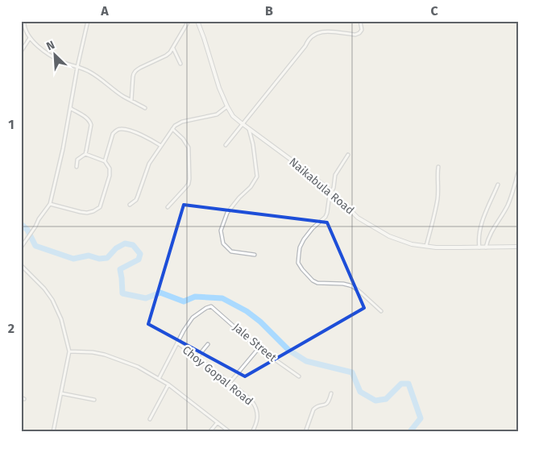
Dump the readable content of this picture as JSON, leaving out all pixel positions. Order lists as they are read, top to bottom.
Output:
{
  "streets": {
    "street": ["Naikabula Road", "Jale Street", "Choy Gopal Road"]
  },
  "crossings": [
    ["Jale Street", "Choy Gopal Road"]
  ],
  "north": "top left",
  "grid": {
    "columns": ["A", "B", "C"],
    "rows": ["1", "2"]
  }
}
